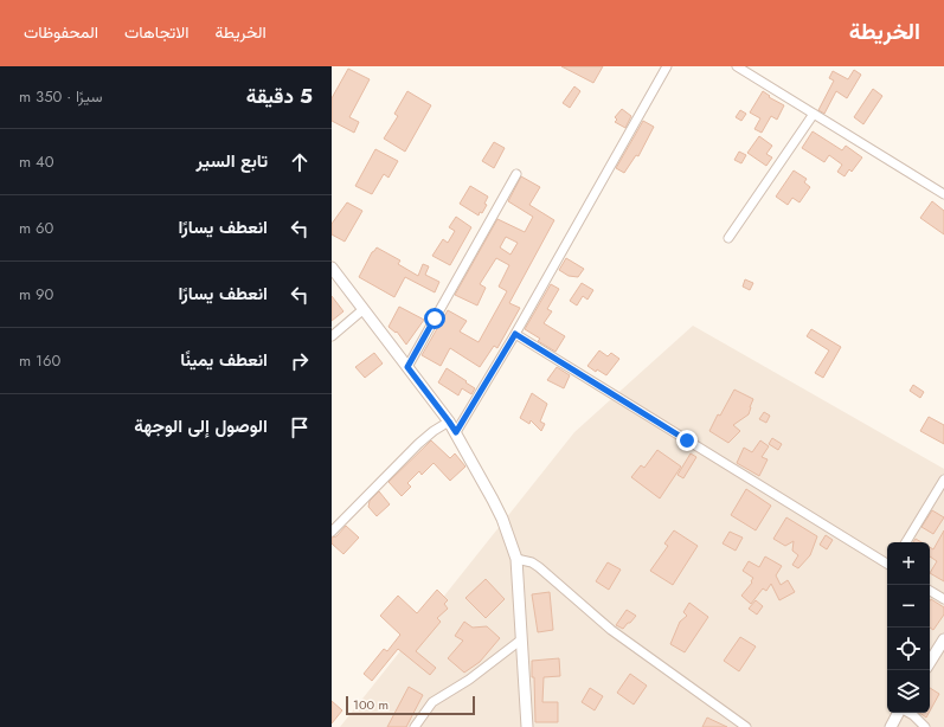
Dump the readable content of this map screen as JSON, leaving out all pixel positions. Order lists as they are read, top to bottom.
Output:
{
  "scale_bar": "100 m",
  "page": {
    "header": "الخريطة",
    "nav": ["الخريطة", "الاتجاهات", "المحفوظات"],
    "heading": ["5 دقيقة", "سيرًا · 350 m"],
    "list": [
      ["تابع السير", "40 m"],
      ["انعطف يسارًا", "60 m"],
      ["انعطف يسارًا", "90 m"],
      ["انعطف يمينًا", "160 m"],
      "الوصول إلى الوجهة"
    ],
    "map_buttons": ["+", "−"],
    "scale": "100 m"
  }
}
